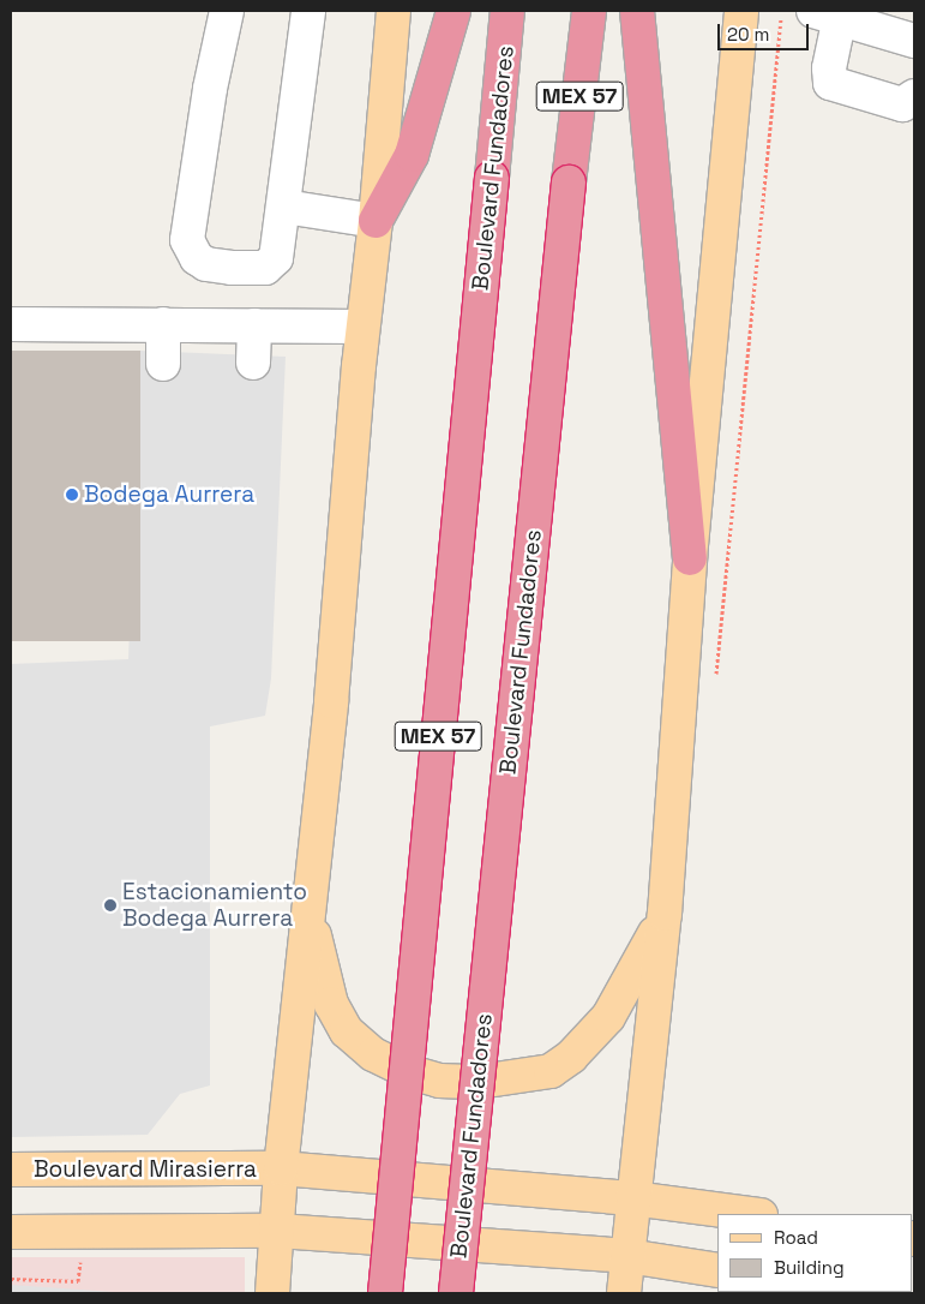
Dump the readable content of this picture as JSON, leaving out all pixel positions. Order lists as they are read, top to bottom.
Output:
{
  "streets": {
    "highway": ["MEX 57", "Boulevard Fundadores"],
    "main road": ["Boulevard Mirasierra"]
  },
  "places": ["Bodega Aurrera", "Estacionamiento Bodega Aurrera"],
  "legend": ["Road", "Building"],
  "scale_bar": "20 m"
}
